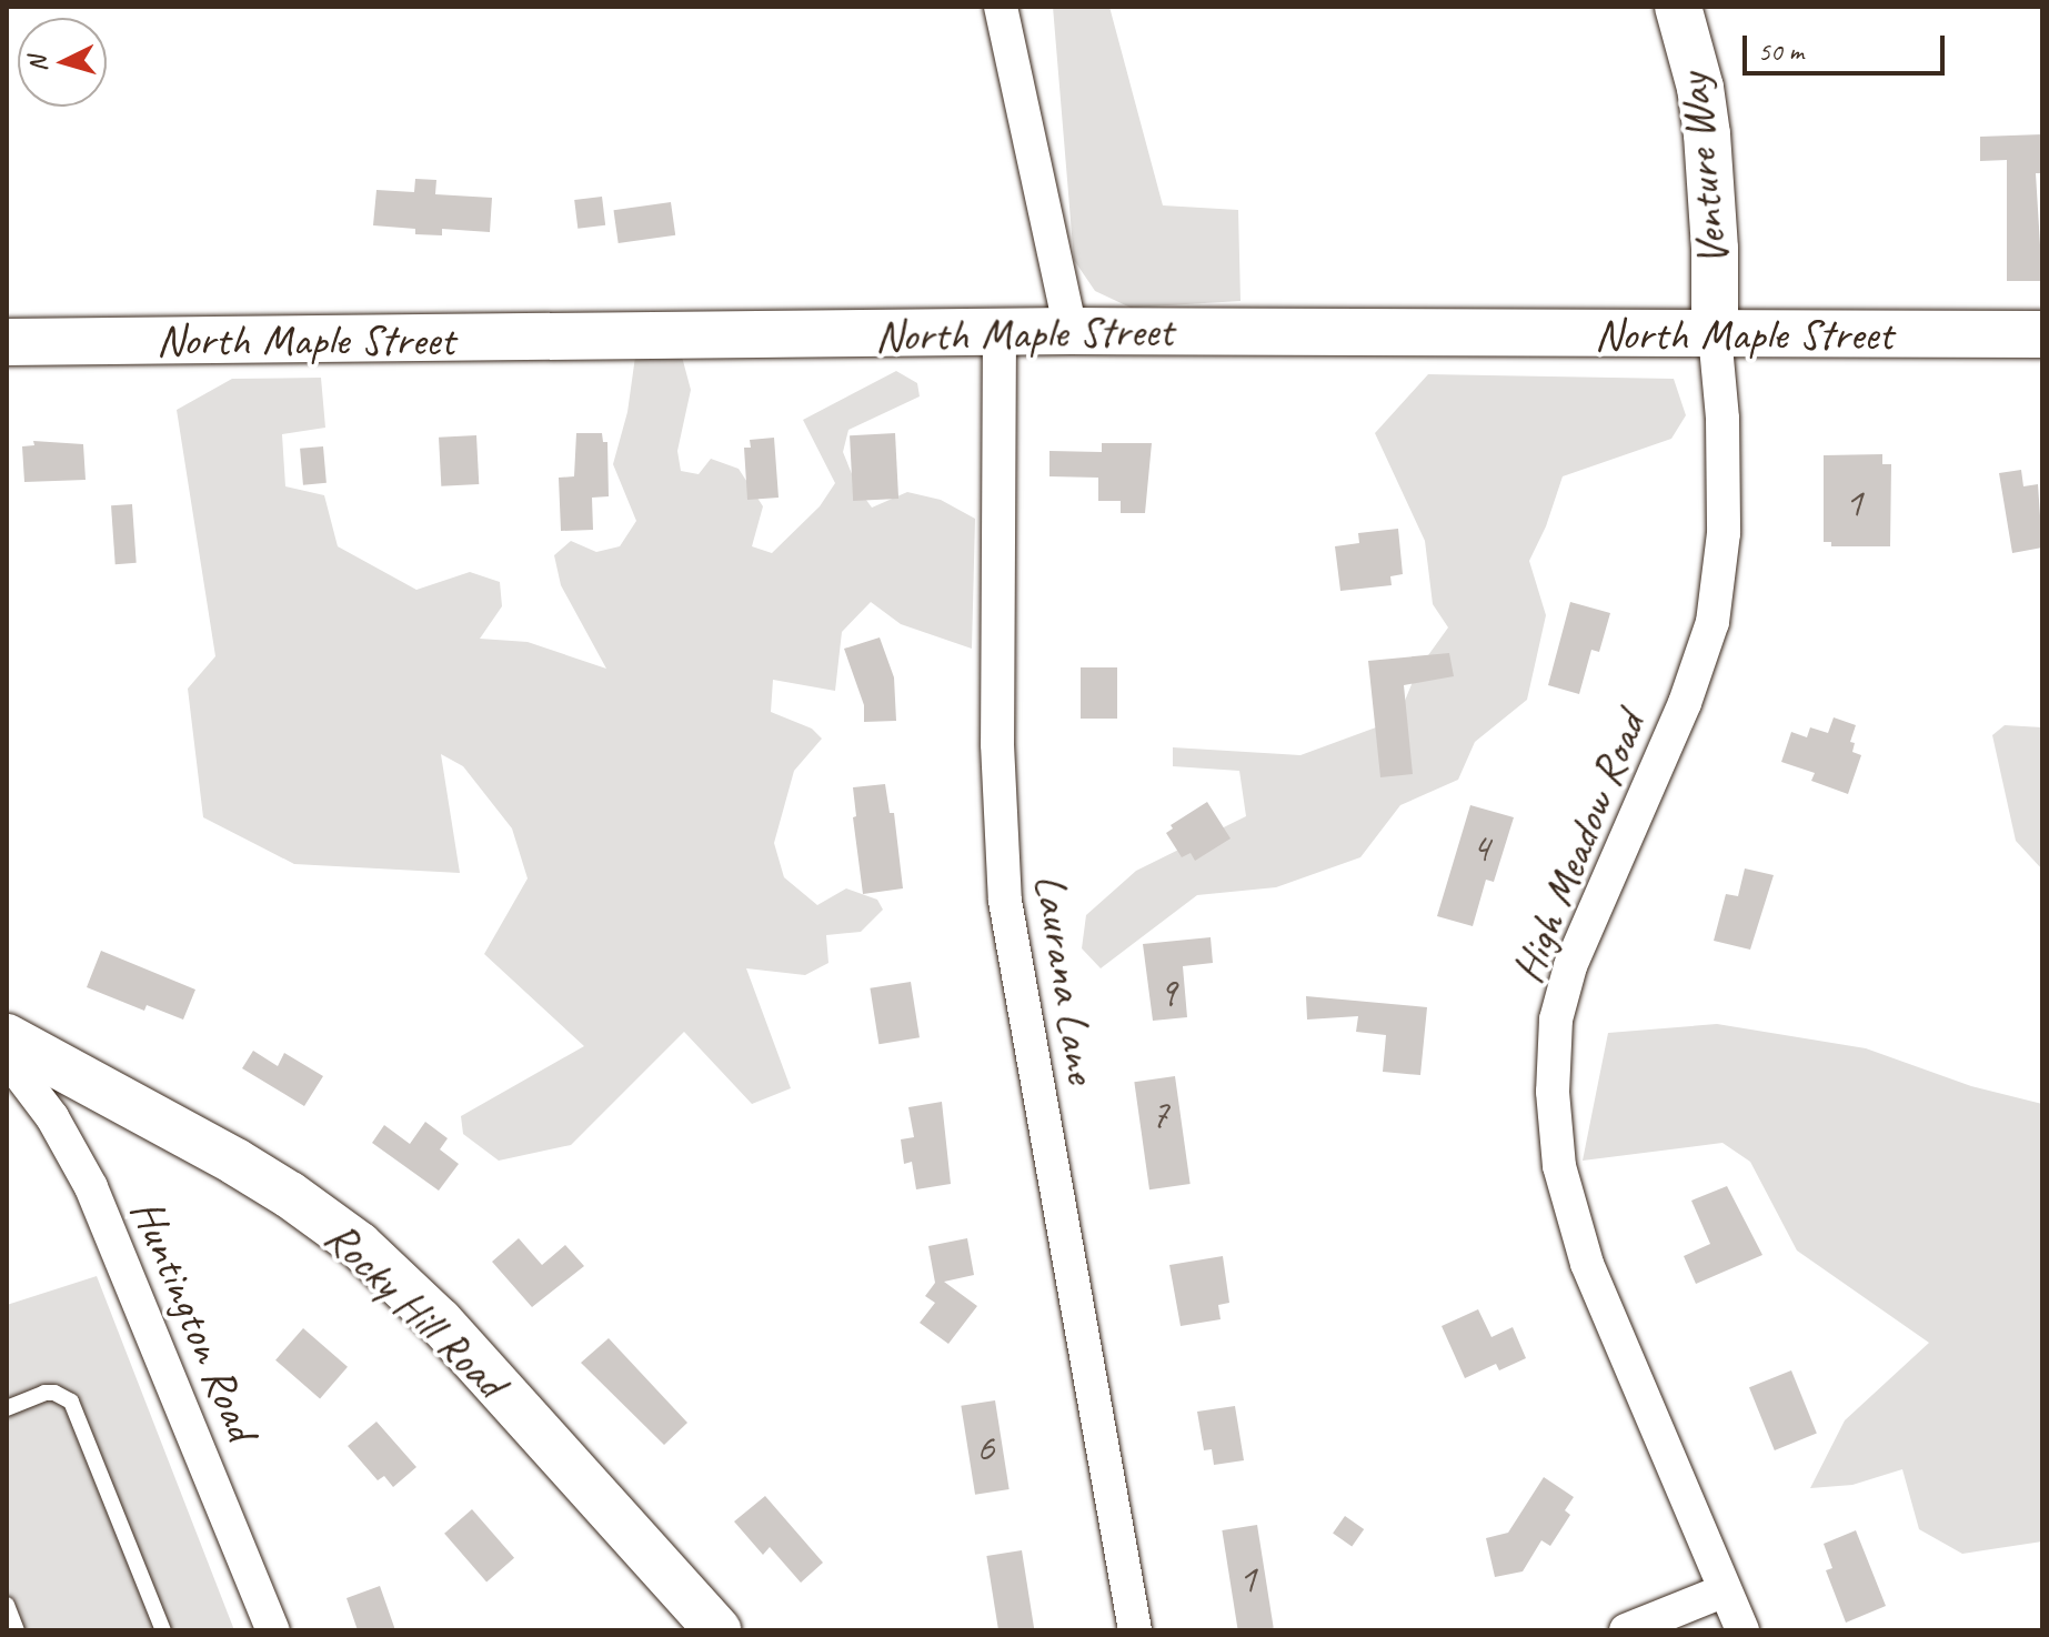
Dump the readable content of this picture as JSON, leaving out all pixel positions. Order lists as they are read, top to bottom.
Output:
{
  "streets": {
    "main road": ["Venture Way", "North Maple Street", "Rocky Hill Road"],
    "street": ["High Meadow Road", "Laurana Lane", "Huntington Road"]
  },
  "crossings": [
    ["Venture Way", "North Maple Street"],
    ["Venture Way", "High Meadow Road"],
    ["North Maple Street", "High Meadow Road"],
    ["North Maple Street", "Laurana Lane"]
  ],
  "house_numbers": [
    "1",
    "4",
    "9",
    "7",
    "6",
    "1"
  ],
  "scale_bar": "50 m",
  "north": "left"
}
